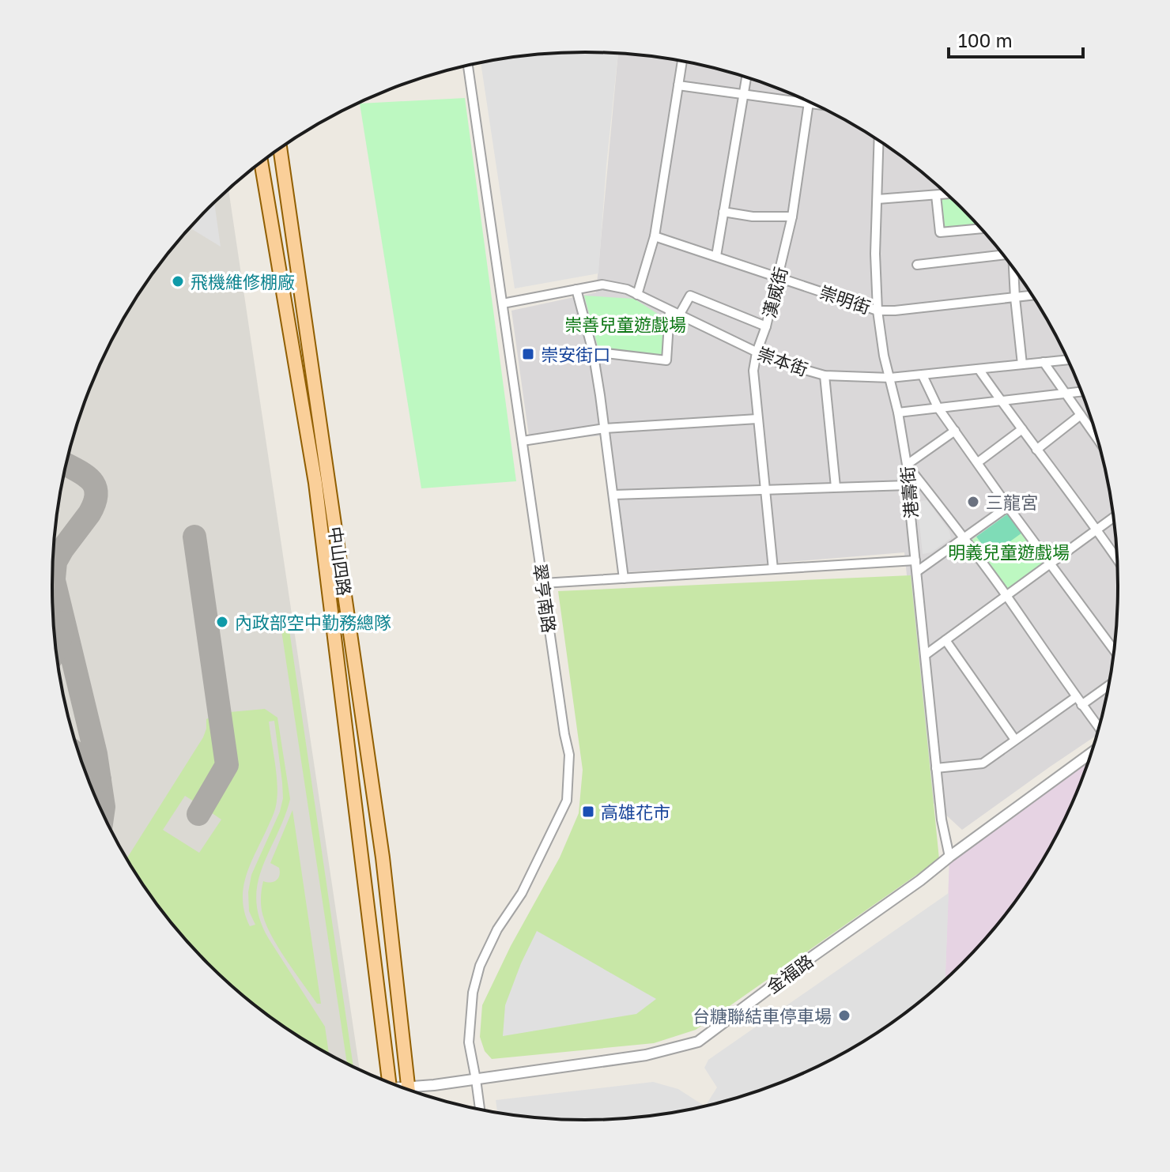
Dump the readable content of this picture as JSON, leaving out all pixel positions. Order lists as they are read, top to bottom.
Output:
{
  "streets": {
    "main road": ["中山四路"],
    "street": [
      "漢威街",
      "崇明街",
      "崇本街",
      "港壽街",
      "翠亨南路",
      "金福路"
    ]
  },
  "crossings": [
    ["漢威街", "崇明街"],
    ["漢威街", "崇本街"],
    ["崇明街", "港壽街"],
    ["崇本街", "港壽街"],
    ["崇本街", "翠亨南路"],
    ["港壽街", "金福路"],
    ["翠亨南路", "金福路"]
  ],
  "parks": ["崇善兒童遊戲場", "明義兒童遊戲場"],
  "places": {
    "other": [
      "飛機維修棚廠",
      "三龍宮",
      "內政部空中勤務總隊",
      "台糖聯結車停車場"
    ],
    "transit": ["崇安街口", "高雄花市"]
  },
  "scale_bar": "100 m"
}
